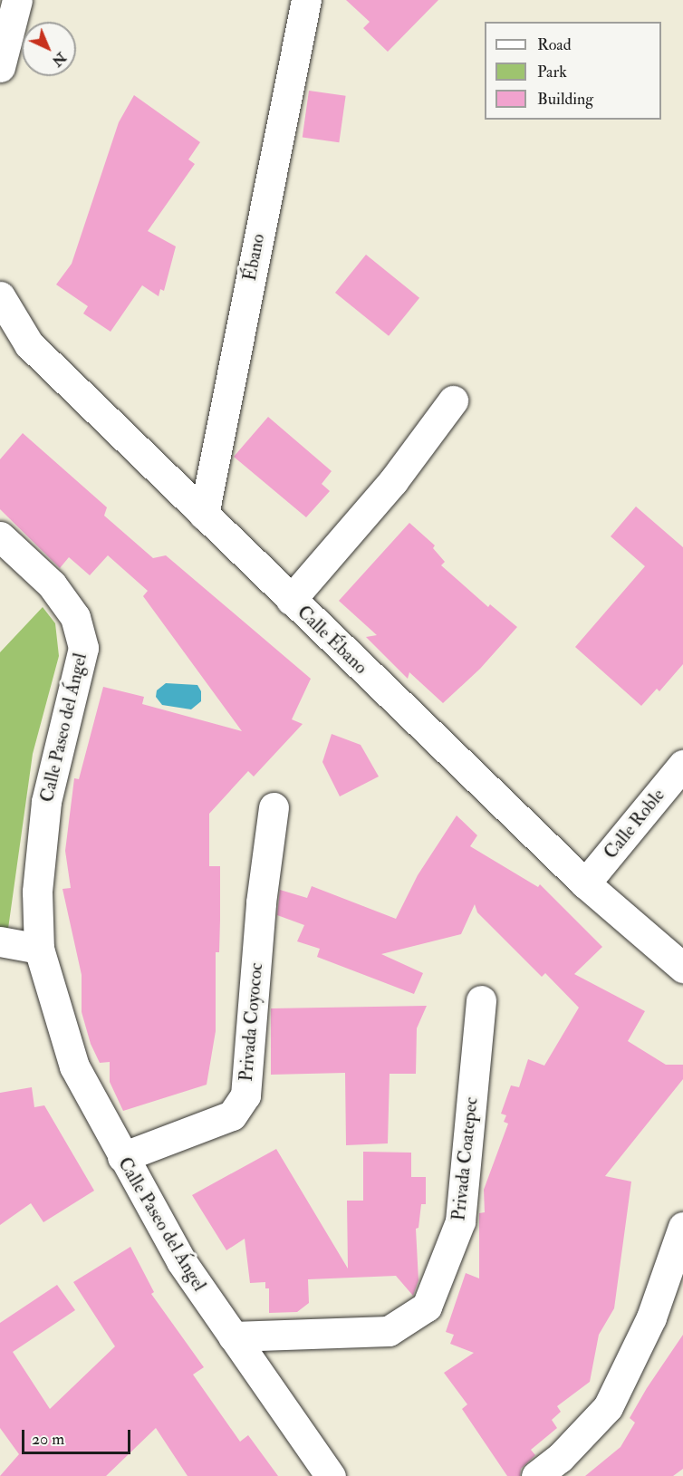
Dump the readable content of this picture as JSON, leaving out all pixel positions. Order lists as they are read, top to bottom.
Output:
{
  "streets": {
    "street": [
      "Ébano",
      "Calle Ébano",
      "Calle Paseo del Ángel",
      "Calle Roble",
      "Privada Coyococ",
      "Privada Coatepec"
    ]
  },
  "crossings": [
    ["Ébano", "Calle Ébano"],
    ["Calle Ébano", "Calle Roble"],
    ["Calle Paseo del Ángel", "Privada Coyococ"],
    ["Calle Paseo del Ángel", "Privada Coatepec"]
  ],
  "legend": ["Road", "Park", "Building"],
  "scale_bar": "20 m",
  "north": "bottom right"
}
